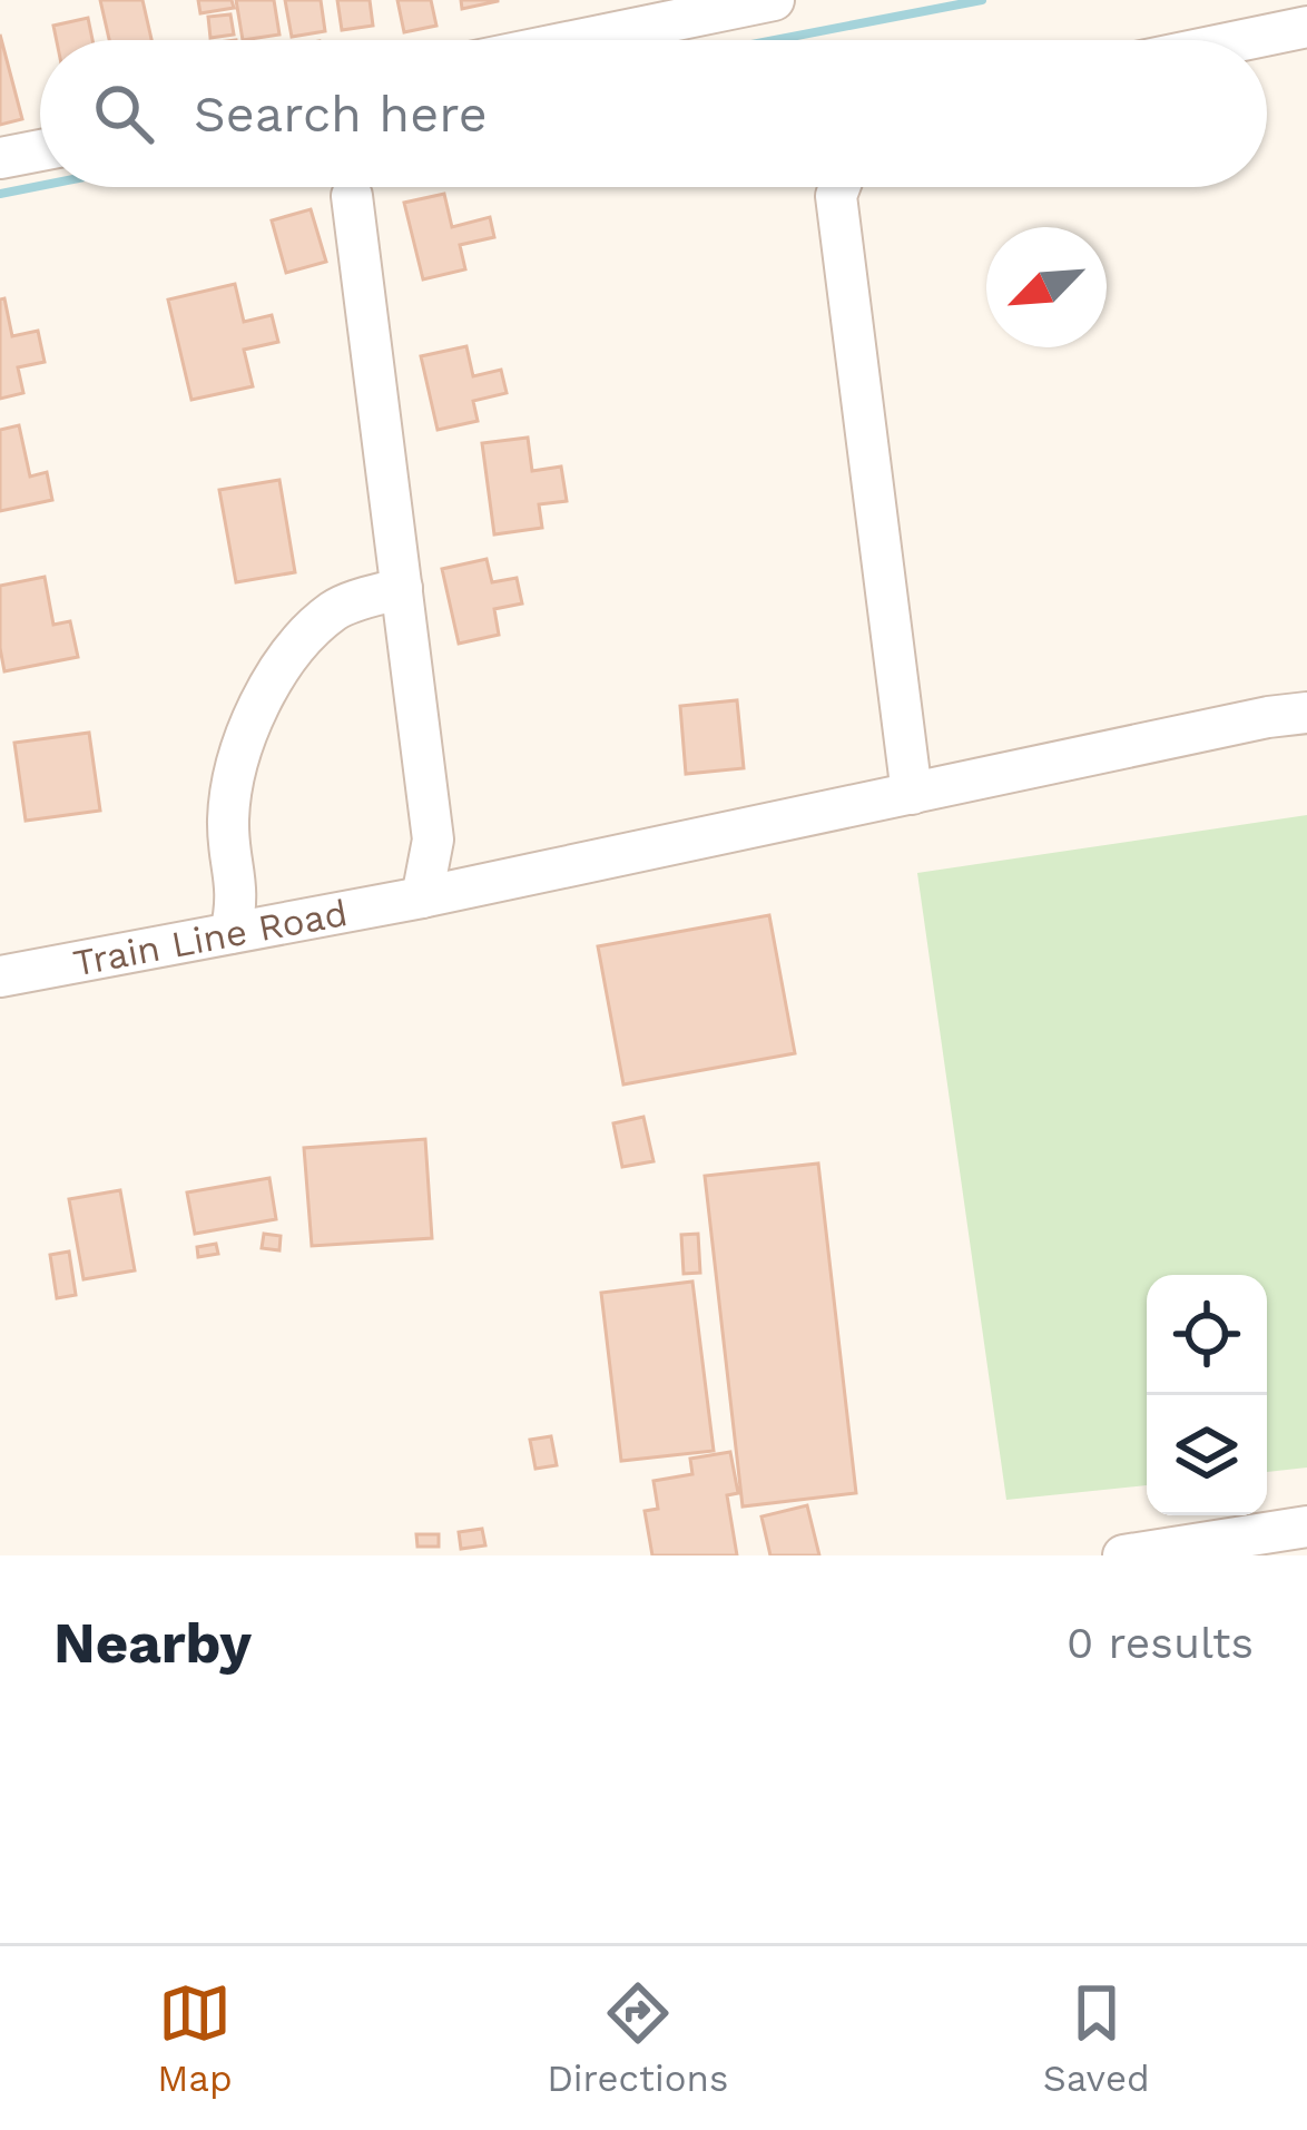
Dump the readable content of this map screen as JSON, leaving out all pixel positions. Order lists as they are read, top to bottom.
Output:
{
  "streets": {
    "street": ["Train Line Road"]
  },
  "north": "bottom left",
  "page": {
    "search": "Search here",
    "heading": ["Nearby", "0 results"],
    "nav": ["Map", "Directions", "Saved"]
  }
}
